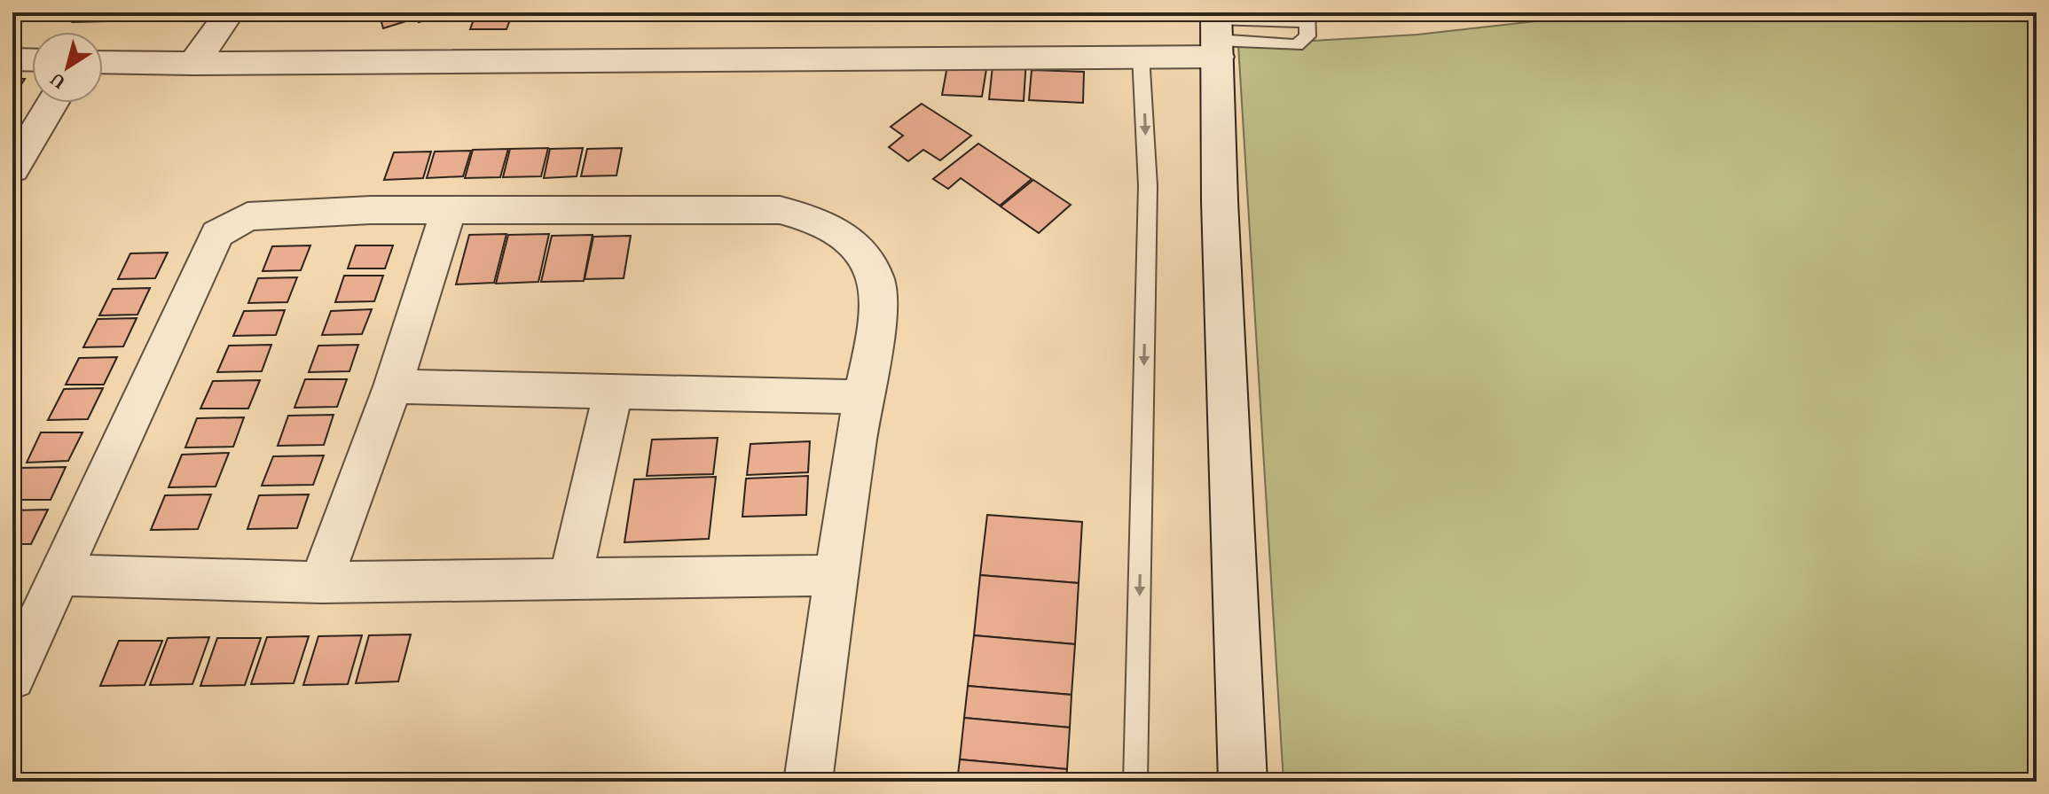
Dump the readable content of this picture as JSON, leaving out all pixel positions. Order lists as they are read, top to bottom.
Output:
{
  "north": "bottom left"
}
